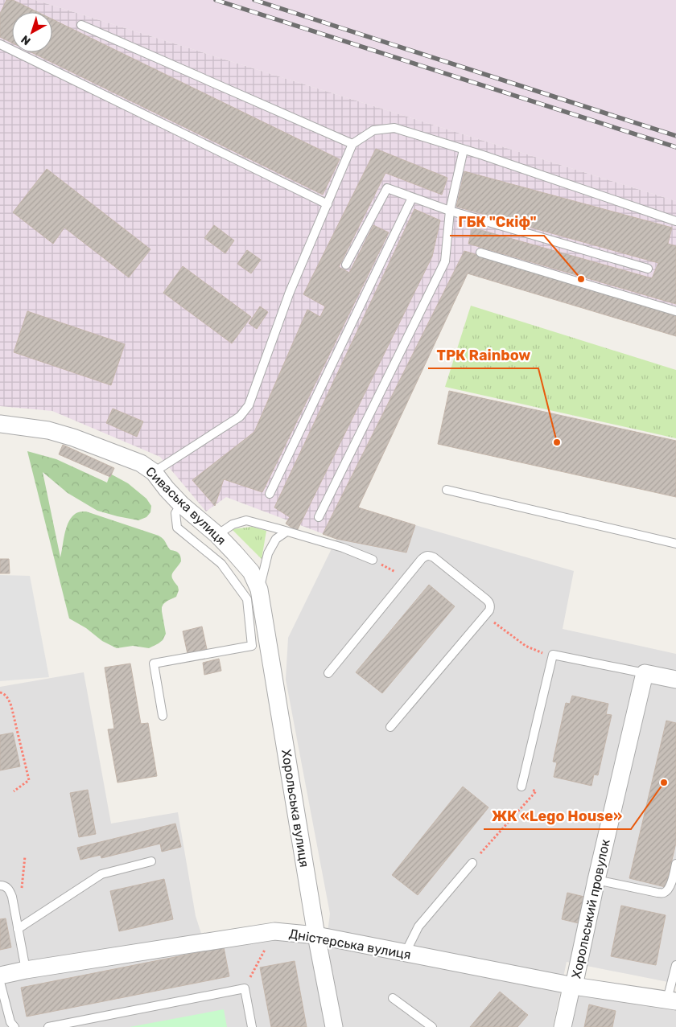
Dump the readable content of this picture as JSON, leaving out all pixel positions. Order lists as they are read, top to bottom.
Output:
{
  "streets": {
    "street": [
      "Сиваська вулиця",
      "Хорольська вулиця",
      "Хорольський провулок",
      "Дністерська вулиця"
    ]
  },
  "crossings": [
    ["Сиваська вулиця", "Хорольська вулиця"],
    ["Хорольська вулиця", "Дністерська вулиця"],
    ["Хорольський провулок", "Дністерська вулиця"]
  ],
  "places": ["ГБК \"Скіф\"", "ТРК Rainbow", "ЖК «Lego House»"],
  "north": "bottom left"
}
